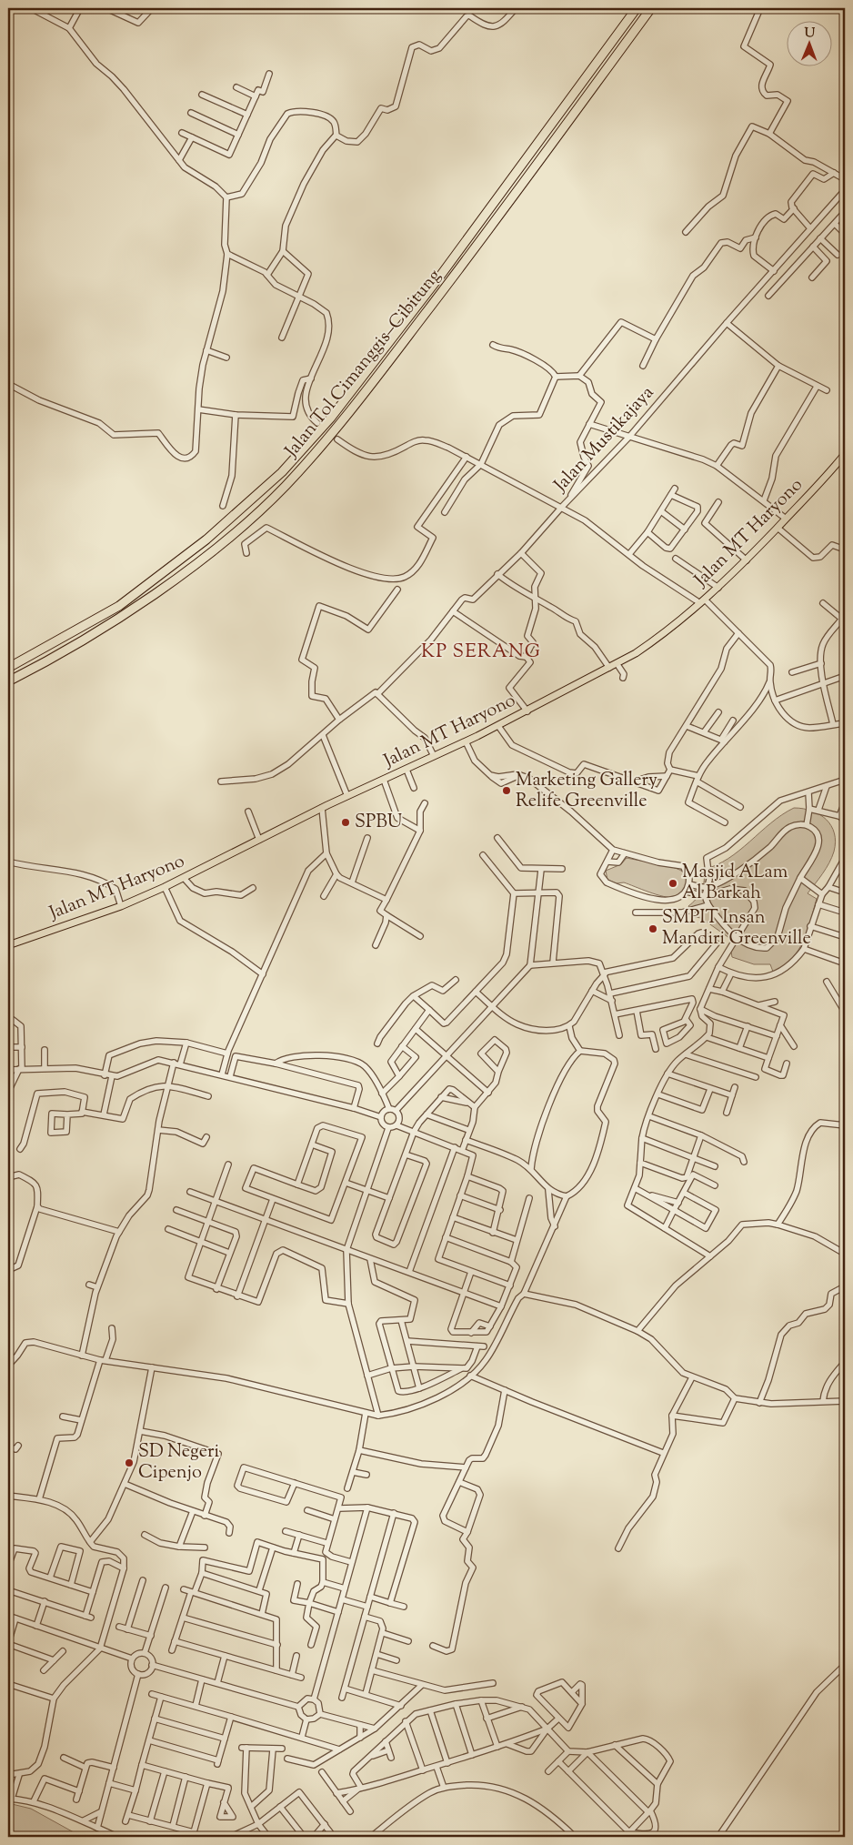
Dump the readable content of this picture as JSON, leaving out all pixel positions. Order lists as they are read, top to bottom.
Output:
{
  "streets": {
    "highway": ["Jalan Tol Cimanggis–Cibitung"],
    "main road": ["Jalan MT Haryono"],
    "street": ["Jalan Mustikajaya"]
  },
  "districts": ["KP SERANG"],
  "places": [
    "Marketing Gallery Relife Greenville",
    "SPBU",
    "Masjid ALam Al Barkah",
    "SMPIT Insan Mandiri Greenville",
    "SD Negeri Cipenjo"
  ],
  "north": "top"
}
